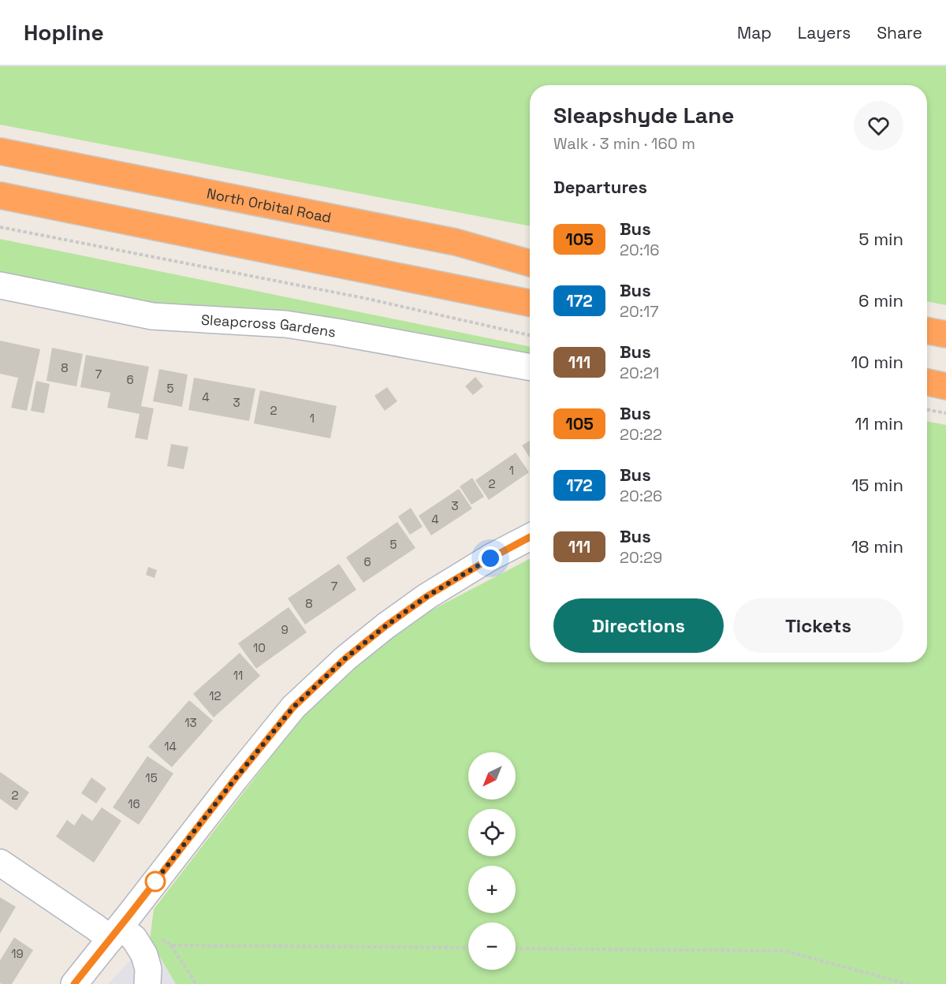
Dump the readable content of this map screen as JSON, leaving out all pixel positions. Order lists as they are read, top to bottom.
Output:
{
  "streets": {
    "highway": ["North Orbital Road"],
    "street": ["Sleapcross Gardens"]
  },
  "lines": ["bus line 105"],
  "house_numbers": [
    "8",
    "7",
    "6",
    "5",
    "4",
    "3",
    "2",
    "1",
    "1",
    "2",
    "3",
    "4",
    "5",
    "6",
    "7",
    "8",
    "9",
    "10",
    "11",
    "12",
    "13",
    "14",
    "15",
    "2",
    "16",
    "19"
  ],
  "north": "bottom left",
  "page": {
    "header": "Hopline",
    "nav": ["Map", "Layers", "Share"],
    "heading": [
      ["Sleapshyde Lane", "Walk · 3 min · 160 m"],
      "Departures"
    ],
    "list": [
      {
        "mark": "105",
        "name": "Bus",
        "note": "20:16",
        "value": "5 min"
      },
      {
        "mark": "172",
        "name": "Bus",
        "note": "20:17",
        "value": "6 min"
      },
      {
        "mark": "111",
        "name": "Bus",
        "note": "20:21",
        "value": "10 min"
      },
      {
        "mark": "105",
        "name": "Bus",
        "note": "20:22",
        "value": "11 min"
      },
      {
        "mark": "172",
        "name": "Bus",
        "note": "20:26",
        "value": "15 min"
      },
      {
        "mark": "111",
        "name": "Bus",
        "note": "20:29",
        "value": "18 min"
      }
    ],
    "buttons": ["Directions", "Tickets"],
    "map_buttons": ["+", "−"]
  }
}
